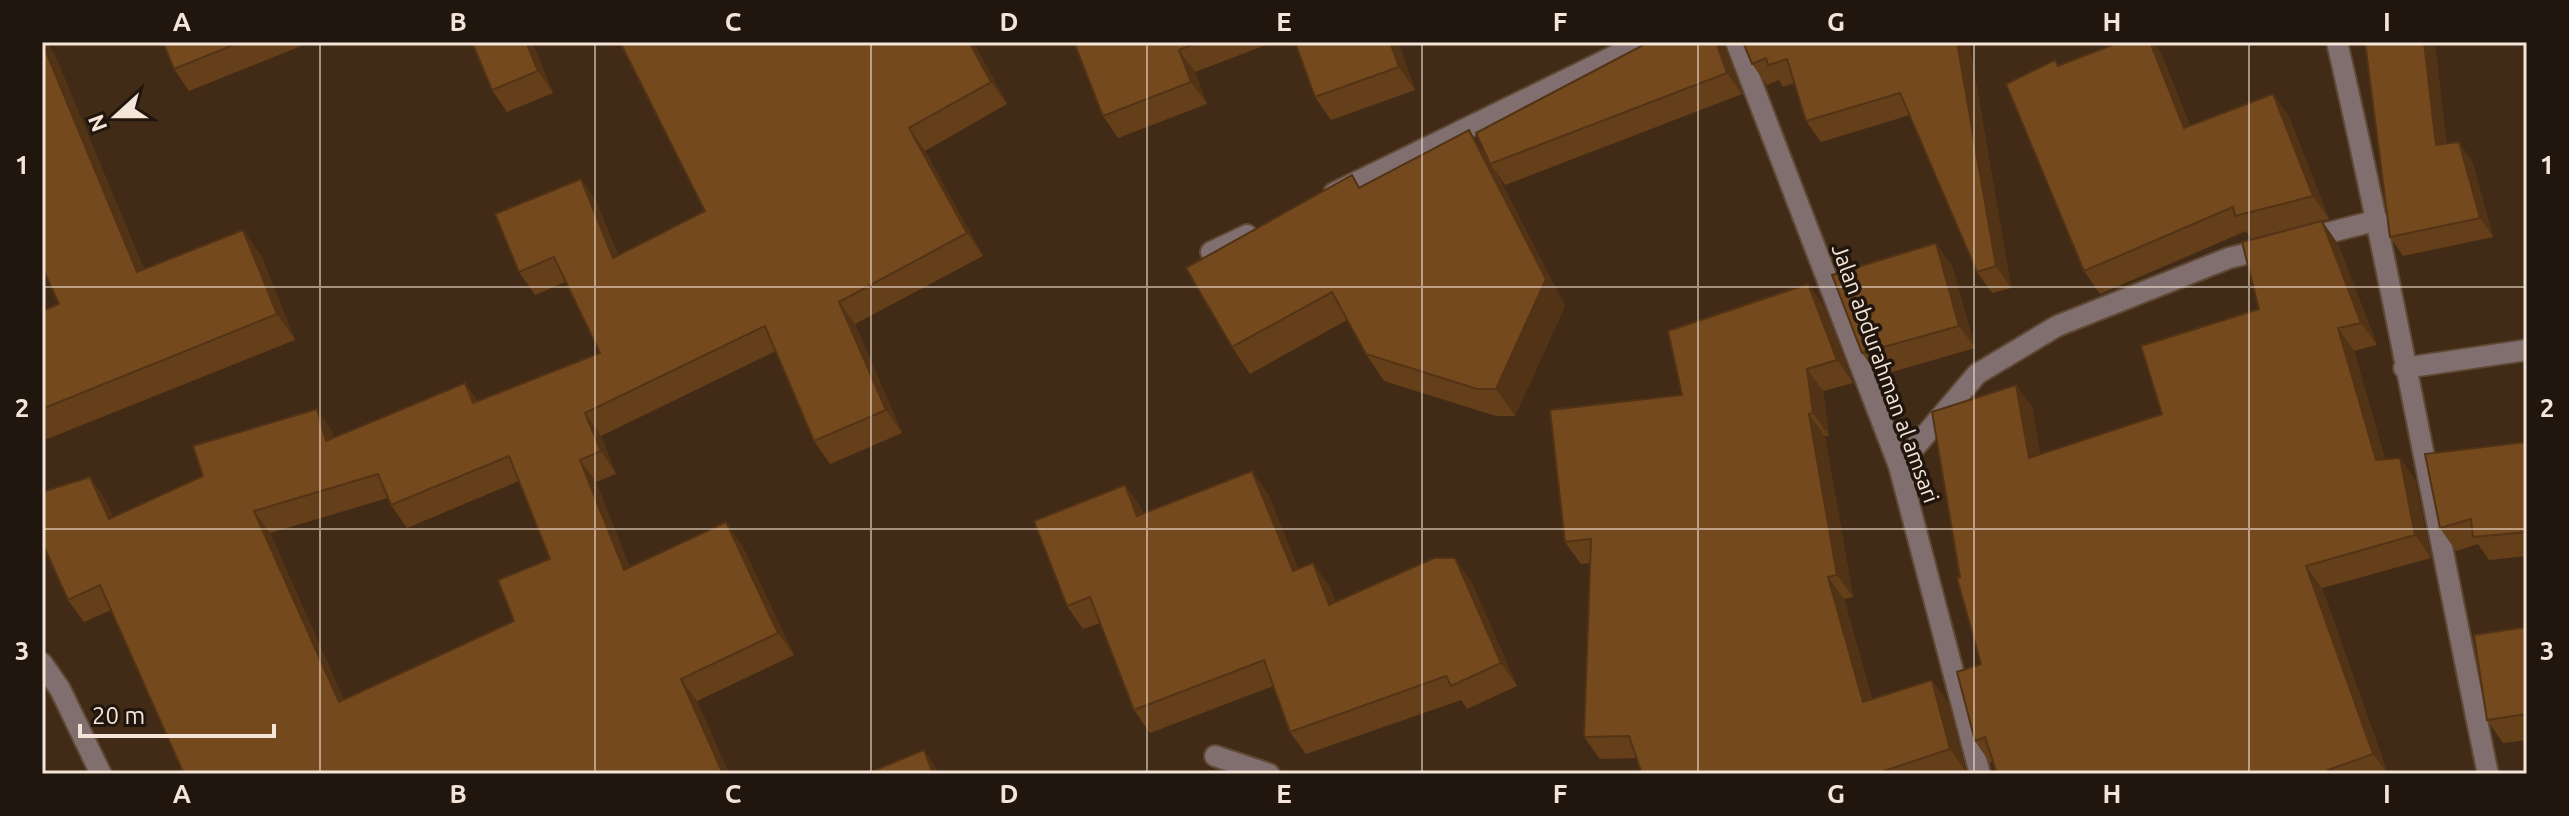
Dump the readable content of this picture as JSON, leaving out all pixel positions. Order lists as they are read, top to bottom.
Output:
{
  "streets": {
    "street": ["Jalan abdurahman al amsari"]
  },
  "scale_bar": "20 m",
  "north": "left",
  "grid": {
    "columns": [
      "A",
      "B",
      "C",
      "D",
      "E",
      "F",
      "G",
      "H",
      "I"
    ],
    "rows": ["1", "2", "3"]
  }
}
